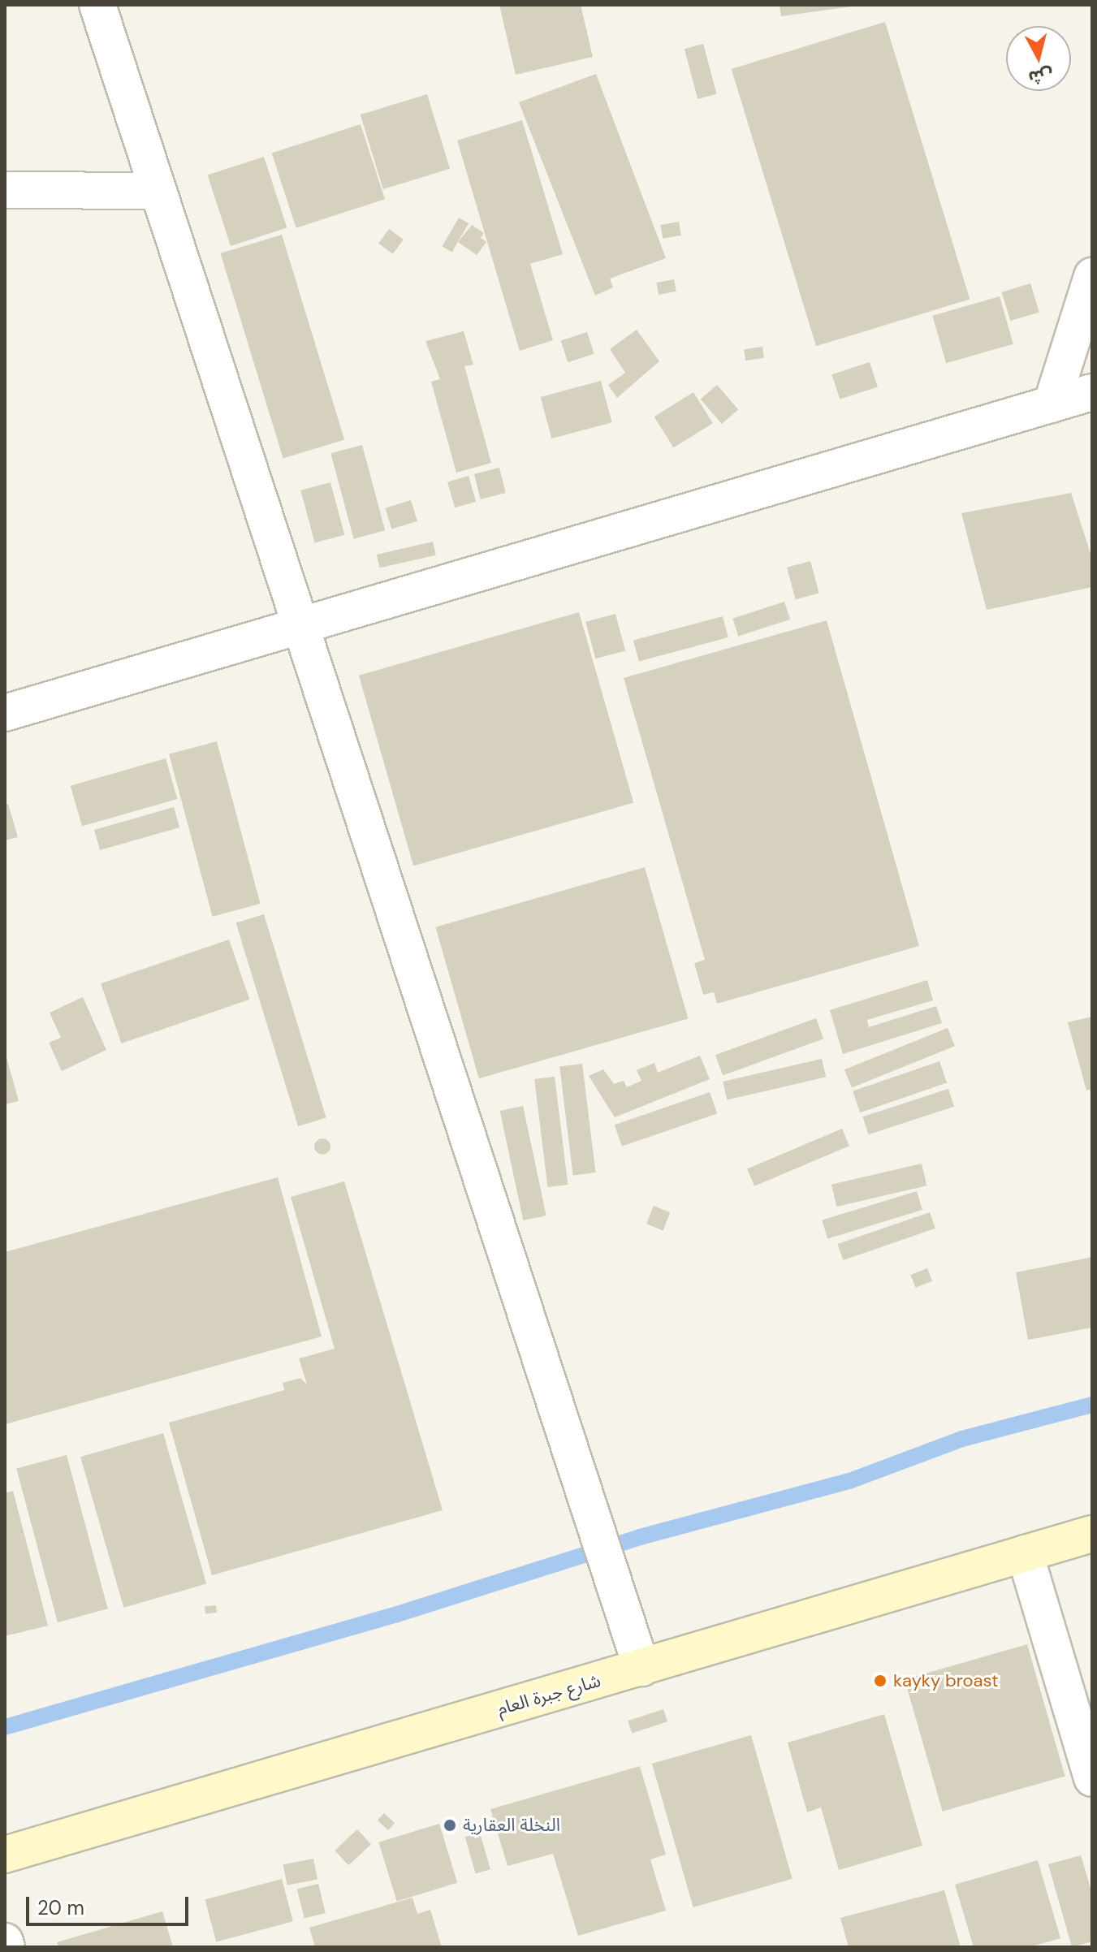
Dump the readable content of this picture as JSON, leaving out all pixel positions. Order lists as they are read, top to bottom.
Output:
{
  "streets": {
    "main road": ["شارع جبرة العام"]
  },
  "places": ["kayky broast", "النخلة العقارية"],
  "scale_bar": "20 m",
  "north": "bottom"
}
